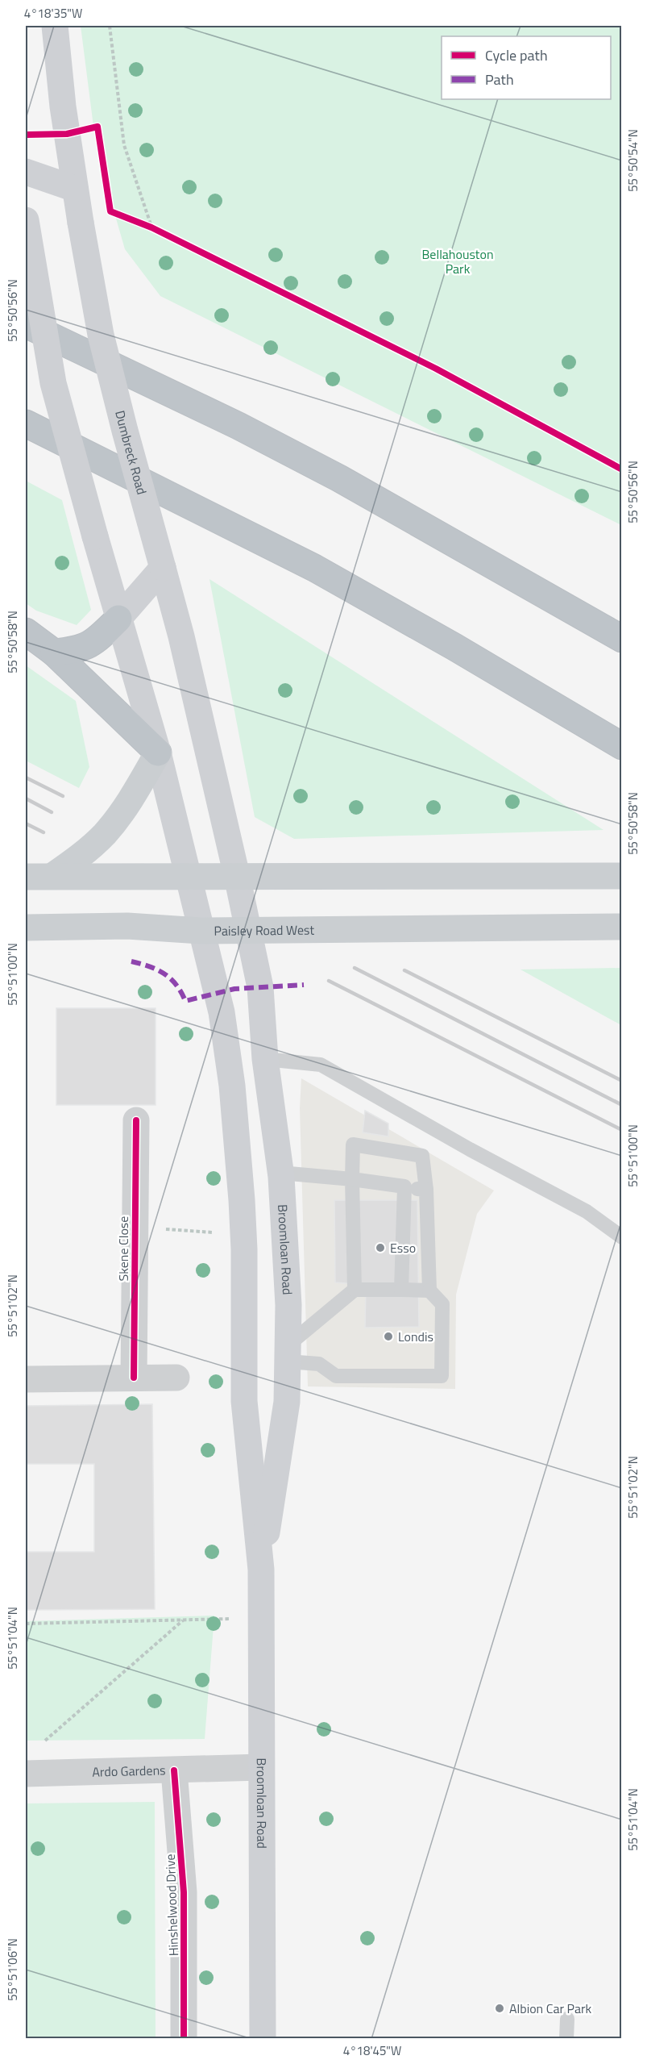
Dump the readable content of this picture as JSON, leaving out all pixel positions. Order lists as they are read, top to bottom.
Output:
{
  "streets": {
    "main road": ["Dumbreck Road", "Paisley Road West", "Broomloan Road"],
    "street": ["Skene Close", "Ardo Gardens", "Hinshelwood Drive"]
  },
  "crossings": [
    ["Dumbreck Road", "Paisley Road West"],
    ["Dumbreck Road", "Broomloan Road"],
    ["Paisley Road West", "Broomloan Road"],
    ["Broomloan Road", "Ardo Gardens"],
    ["Ardo Gardens", "Hinshelwood Drive"]
  ],
  "parks": ["Bellahouston Park"],
  "places": ["Esso", "Londis", "Albion Car Park"],
  "legend": ["Cycle path", "Path"],
  "coordinates": [
    "4°18'35\"W",
    "55°50'54\"N",
    "55°50'56\"N",
    "55°50'58\"N",
    "55°51'00\"N",
    "55°51'02\"N",
    "55°51'04\"N",
    "55°51'06\"N",
    "4°18'45\"W"
  ]
}
